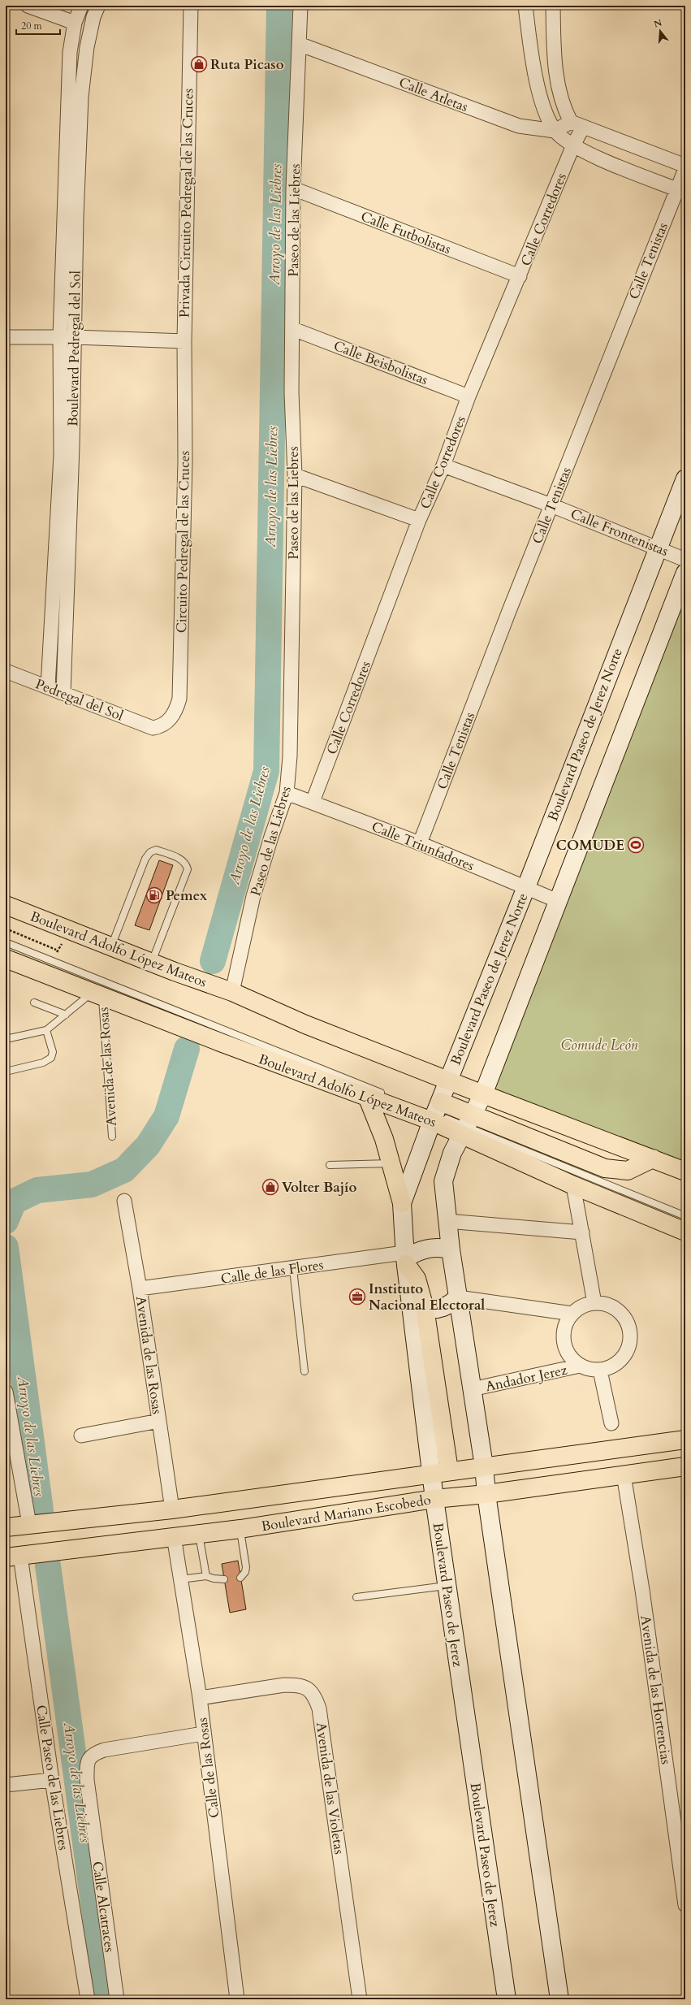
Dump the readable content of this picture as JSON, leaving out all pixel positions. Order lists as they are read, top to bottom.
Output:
{
  "streets": {
    "main road": [
      "Boulevard Paseo de Jerez Norte",
      "Boulevard Adolfo López Mateos",
      "Boulevard Mariano Escobedo",
      "Boulevard Paseo de Jerez"
    ],
    "street": [
      "Calle Atletas",
      "Privada Circuito Pedregal de las Cruces",
      "Calle Corredores",
      "Paseo de las Liebres",
      "Calle Futbolistas",
      "Calle Tenistas",
      "Boulevard Pedregal del Sol",
      "Calle Beisbolistas",
      "Calle Frontenistas",
      "Circuito Pedregal de las Cruces",
      "Pedregal del Sol",
      "Calle Triunfadores",
      "Avenida de las Rosas",
      "Calle de las Flores",
      "Andador Jerez",
      "Avenida de las Hortencias",
      "Calle de las Rosas",
      "Calle Paseo de las Liebres",
      "Avenida de las Violetas",
      "Calle Alcatraces"
    ]
  },
  "crossings": [
    ["Calle Atletas", "Paseo de las Liebres"],
    ["Privada Circuito Pedregal de las Cruces", "Circuito Pedregal de las Cruces"],
    ["Calle Corredores", "Calle Futbolistas"],
    ["Calle Corredores", "Calle Beisbolistas"],
    ["Calle Corredores", "Calle Frontenistas"],
    ["Calle Corredores", "Calle Triunfadores"],
    ["Paseo de las Liebres", "Calle Futbolistas"],
    ["Paseo de las Liebres", "Calle Beisbolistas"],
    ["Paseo de las Liebres", "Calle Triunfadores"],
    ["Paseo de las Liebres", "Boulevard Adolfo López Mateos"],
    ["Calle Tenistas", "Calle Frontenistas"],
    ["Calle Tenistas", "Calle Triunfadores"],
    ["Boulevard Pedregal del Sol", "Pedregal del Sol"],
    ["Calle Frontenistas", "Boulevard Paseo de Jerez Norte"],
    ["Circuito Pedregal de las Cruces", "Pedregal del Sol"],
    ["Boulevard Paseo de Jerez Norte", "Calle Triunfadores"],
    ["Boulevard Paseo de Jerez Norte", "Boulevard Adolfo López Mateos"],
    ["Boulevard Paseo de Jerez Norte", "Boulevard Paseo de Jerez"],
    ["Boulevard Adolfo López Mateos", "Avenida de las Rosas"],
    ["Boulevard Adolfo López Mateos", "Boulevard Paseo de Jerez"],
    ["Avenida de las Rosas", "Calle de las Flores"],
    ["Avenida de las Rosas", "Boulevard Mariano Escobedo"],
    ["Calle de las Flores", "Boulevard Paseo de Jerez"],
    ["Boulevard Mariano Escobedo", "Boulevard Paseo de Jerez"],
    ["Boulevard Mariano Escobedo", "Avenida de las Hortencias"],
    ["Boulevard Mariano Escobedo", "Calle de las Rosas"],
    ["Boulevard Mariano Escobedo", "Calle Paseo de las Liebres"],
    ["Calle de las Rosas", "Avenida de las Violetas"],
    ["Calle de las Rosas", "Calle Alcatraces"]
  ],
  "water": ["Arroyo de las Liebres"],
  "parks": ["Comude León"],
  "places": {
    "shop": ["Ruta Picaso", "Volter Bajío"],
    "sports": ["COMUDE"],
    "fuel station": ["Pemex"],
    "office": ["Instituto Nacional Electoral"]
  },
  "scale_bar": "20 m",
  "north": "top"
}
